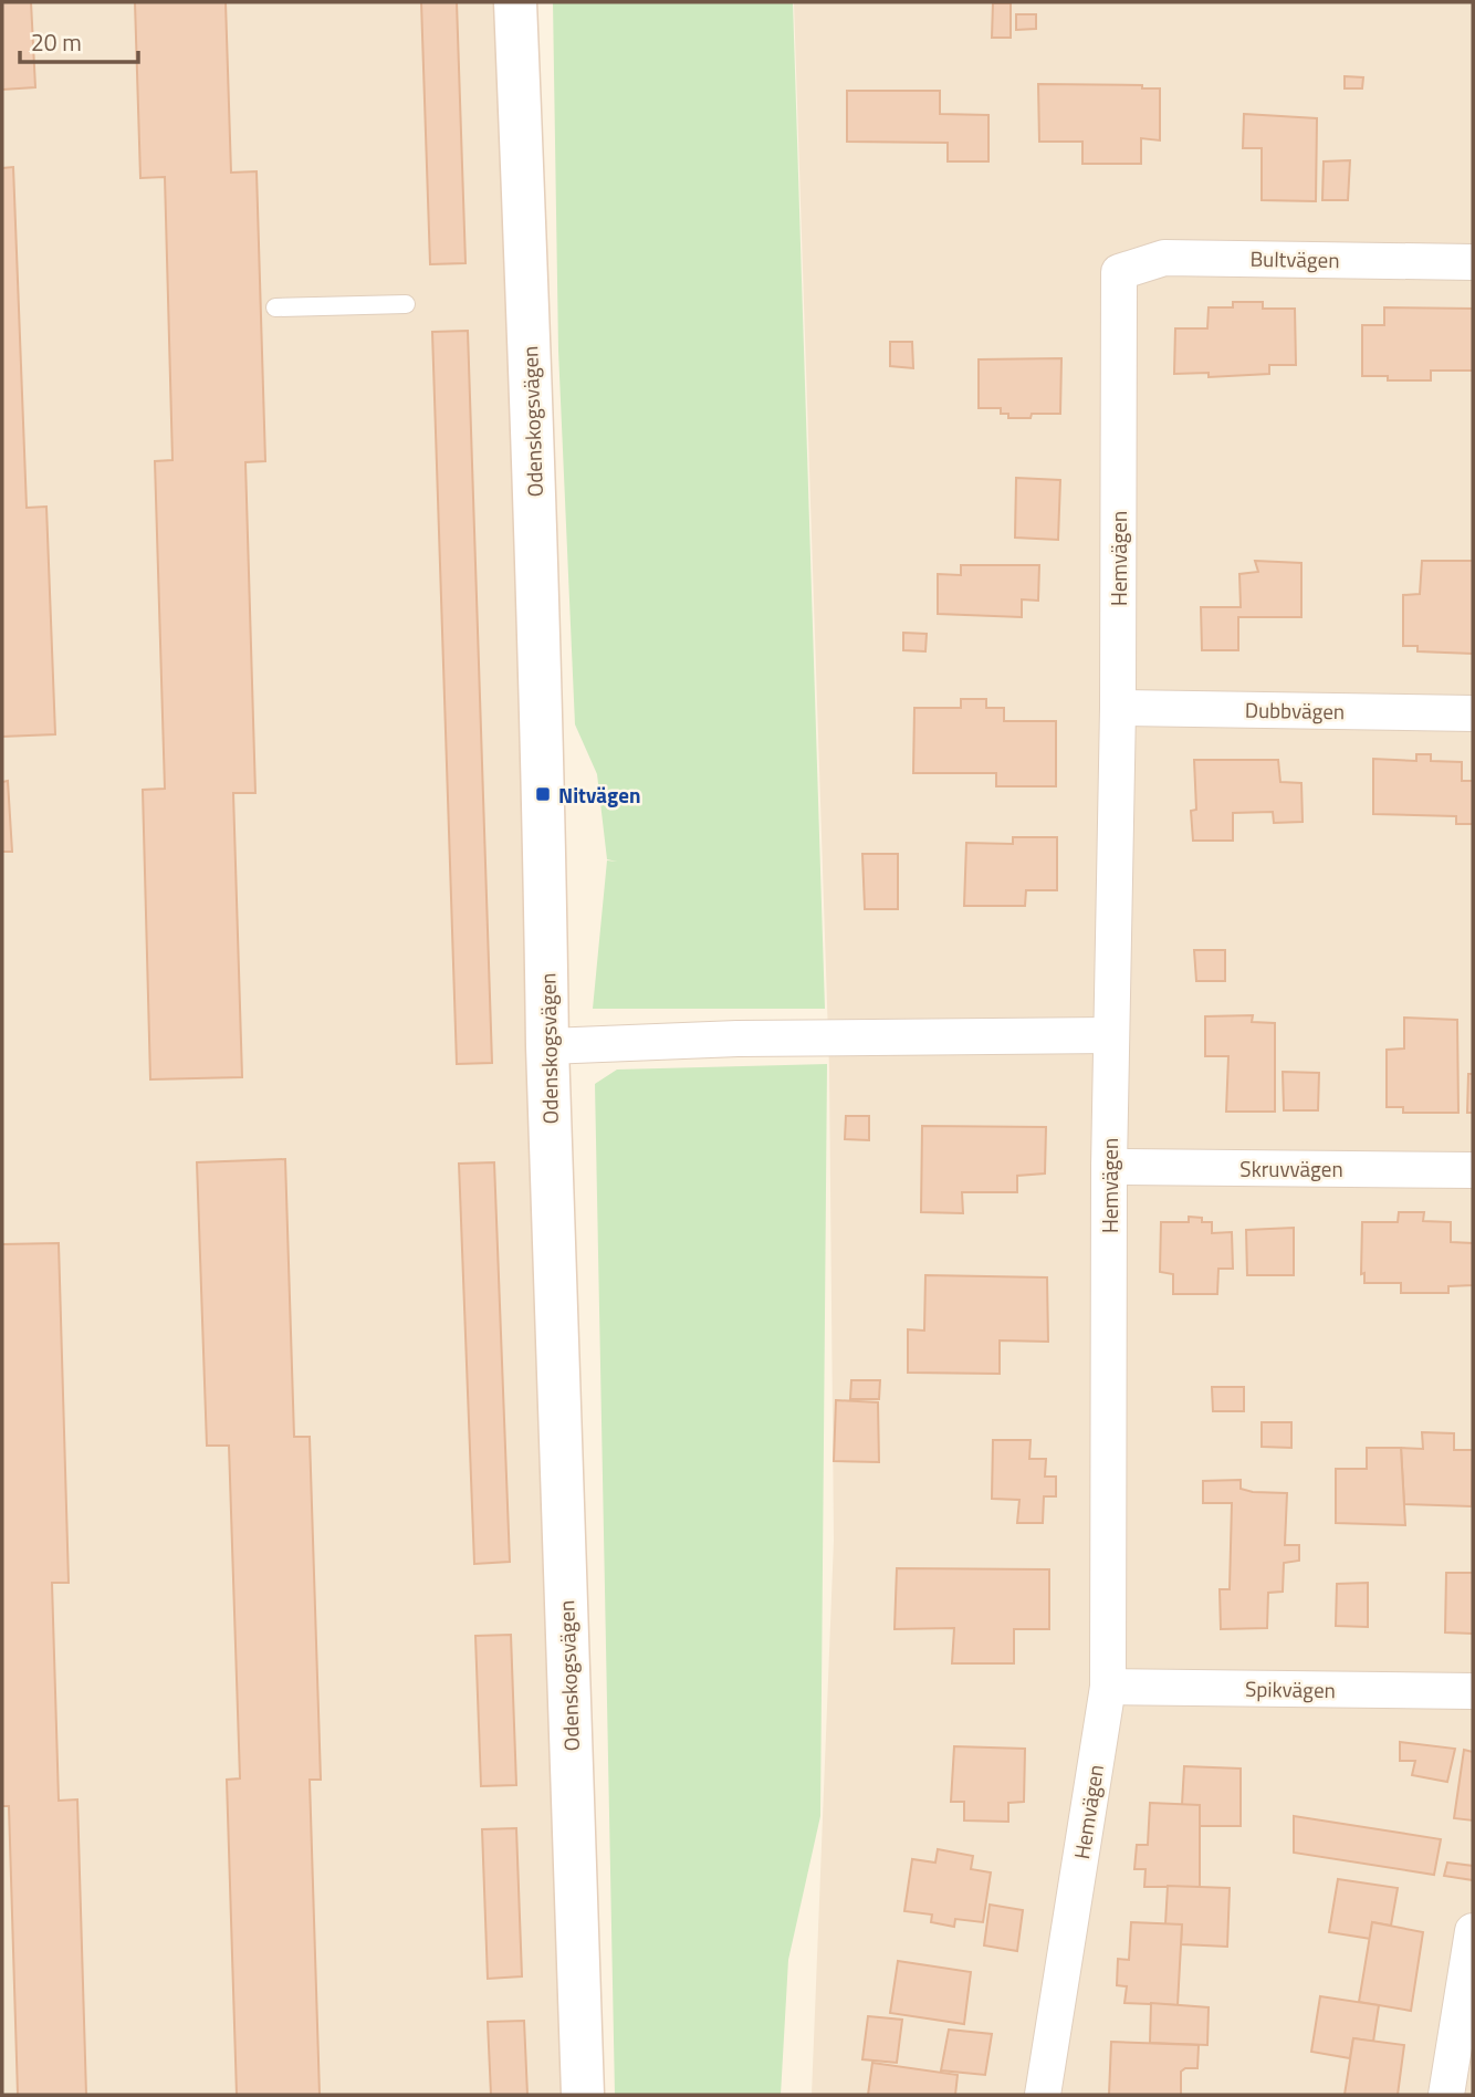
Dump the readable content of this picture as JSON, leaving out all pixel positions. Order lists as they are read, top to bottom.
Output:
{
  "streets": {
    "street": [
      "Bultvägen",
      "Odenskogsvägen",
      "Hemvägen",
      "Dubbvägen",
      "Skruvvägen",
      "Spikvägen"
    ]
  },
  "crossings": [
    ["Bultvägen", "Hemvägen"],
    ["Hemvägen", "Dubbvägen"],
    ["Hemvägen", "Skruvvägen"],
    ["Hemvägen", "Spikvägen"]
  ],
  "places": {
    "transit": ["Nitvägen"]
  },
  "scale_bar": "20 m"
}
